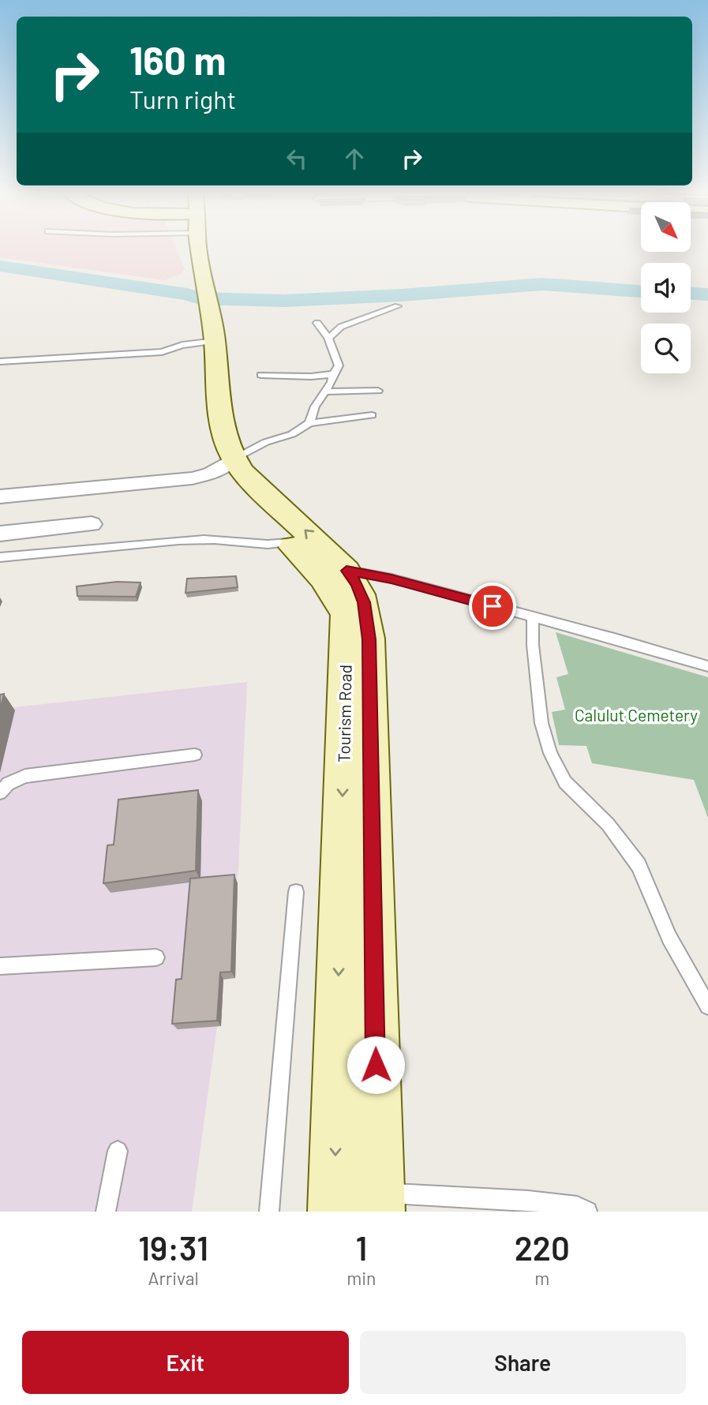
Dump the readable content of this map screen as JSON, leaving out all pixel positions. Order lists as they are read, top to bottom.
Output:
{
  "streets": {
    "main road": ["Tourism Road"]
  },
  "parks": ["Calulut Cemetery"],
  "north": "bottom right",
  "page": {
    "turn": ["160 m", "Turn right"],
    "eta": [
      "19:31",
      "Arrival",
      "1",
      "min",
      "220",
      "m"
    ],
    "buttons": ["Exit", "Share"]
  }
}
